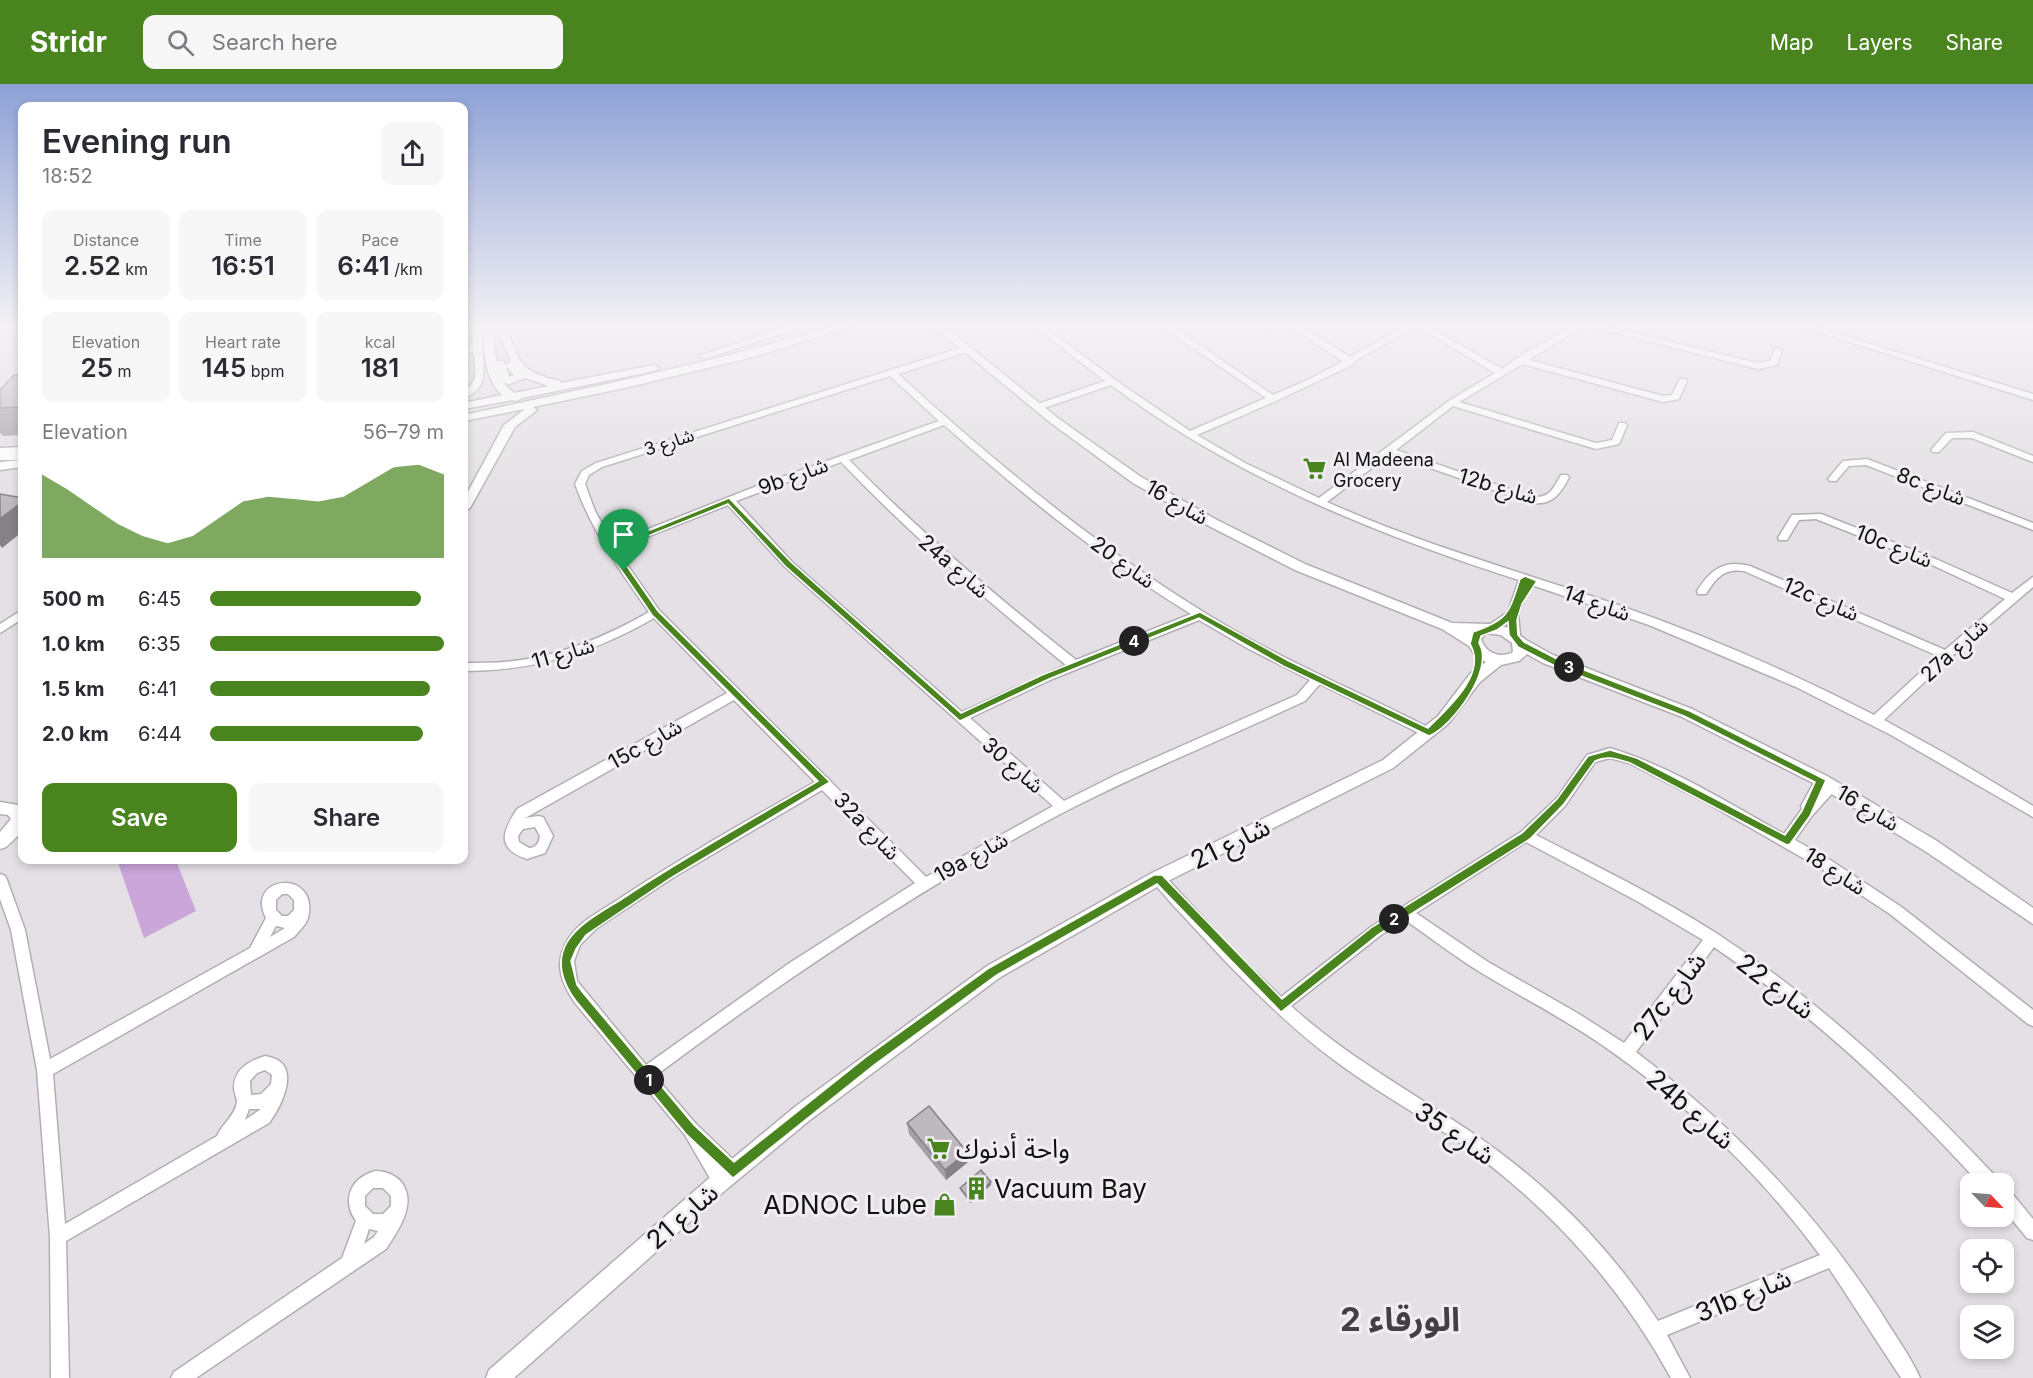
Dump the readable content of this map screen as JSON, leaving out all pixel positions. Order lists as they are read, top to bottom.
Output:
{
  "streets": {
    "street": [
      "شارع 3",
      "9b شارع",
      "12b شارع",
      "8c شارع",
      "شارع 16",
      "10c شارع",
      "شارع 20",
      "24a شارع",
      "12c شارع",
      "شارع 14",
      "27a شارع",
      "شارع 11",
      "15c شارع",
      "شارع 30",
      "32a شارع",
      "شارع 21",
      "19a شارع",
      "شارع 18",
      "شارع 22",
      "27c شارع",
      "24b شارع",
      "شارع 35",
      "31b شارع"
    ]
  },
  "crossings": [
    ["شارع 3", "32a شارع"],
    ["9b شارع", "شارع 20"],
    ["9b شارع", "24a شارع"],
    ["9b شارع", "شارع 30"],
    ["9b شارع", "32a شارع"],
    ["شارع 16", "شارع 21"],
    ["10c شارع", "27a شارع"],
    ["شارع 20", "شارع 21"],
    ["شارع 20", "19a شارع"],
    ["12c شارع", "27a شارع"],
    ["شارع 14", "27a شارع"],
    ["شارع 11", "32a شارع"],
    ["15c شارع", "32a شارع"],
    ["شارع 30", "19a شارع"],
    ["32a شارع", "19a شارع"],
    ["شارع 21", "شارع 35"],
    ["شارع 18", "شارع 22"],
    ["شارع 22", "27c شارع"],
    ["27c شارع", "24b شارع"],
    ["24b شارع", "31b شارع"],
    ["شارع 35", "31b شارع"]
  ],
  "districts": ["الورقاء 2"],
  "places": {
    "supermarket": ["Al Madeena Grocery", "واحة أدنوك"],
    "building": ["Vacuum Bay"],
    "shop": ["ADNOC Lube"]
  },
  "north": "bottom right",
  "page": {
    "header": "Stridr",
    "search": "Search here",
    "nav": ["Map", "Layers", "Share"],
    "heading": ["Evening run", "18:52"],
    "stats": [
      ["Distance", "2.52 km"],
      ["Time", "16:51"],
      ["Pace", "6:41 /km"],
      ["Elevation", "25 m"],
      ["Heart rate", "145 bpm"],
      ["kcal", "181"]
    ],
    "chart": ["Elevation", "56–79 m"],
    "list": [
      {
        "name": "500 m",
        "note": "6:45"
      },
      {
        "name": "1.0 km",
        "note": "6:35"
      },
      {
        "name": "1.5 km",
        "note": "6:41"
      },
      {
        "name": "2.0 km",
        "note": "6:44"
      }
    ],
    "pins": [
      "4",
      "3",
      "2",
      "1"
    ],
    "buttons": ["Save", "Share"]
  }
}
